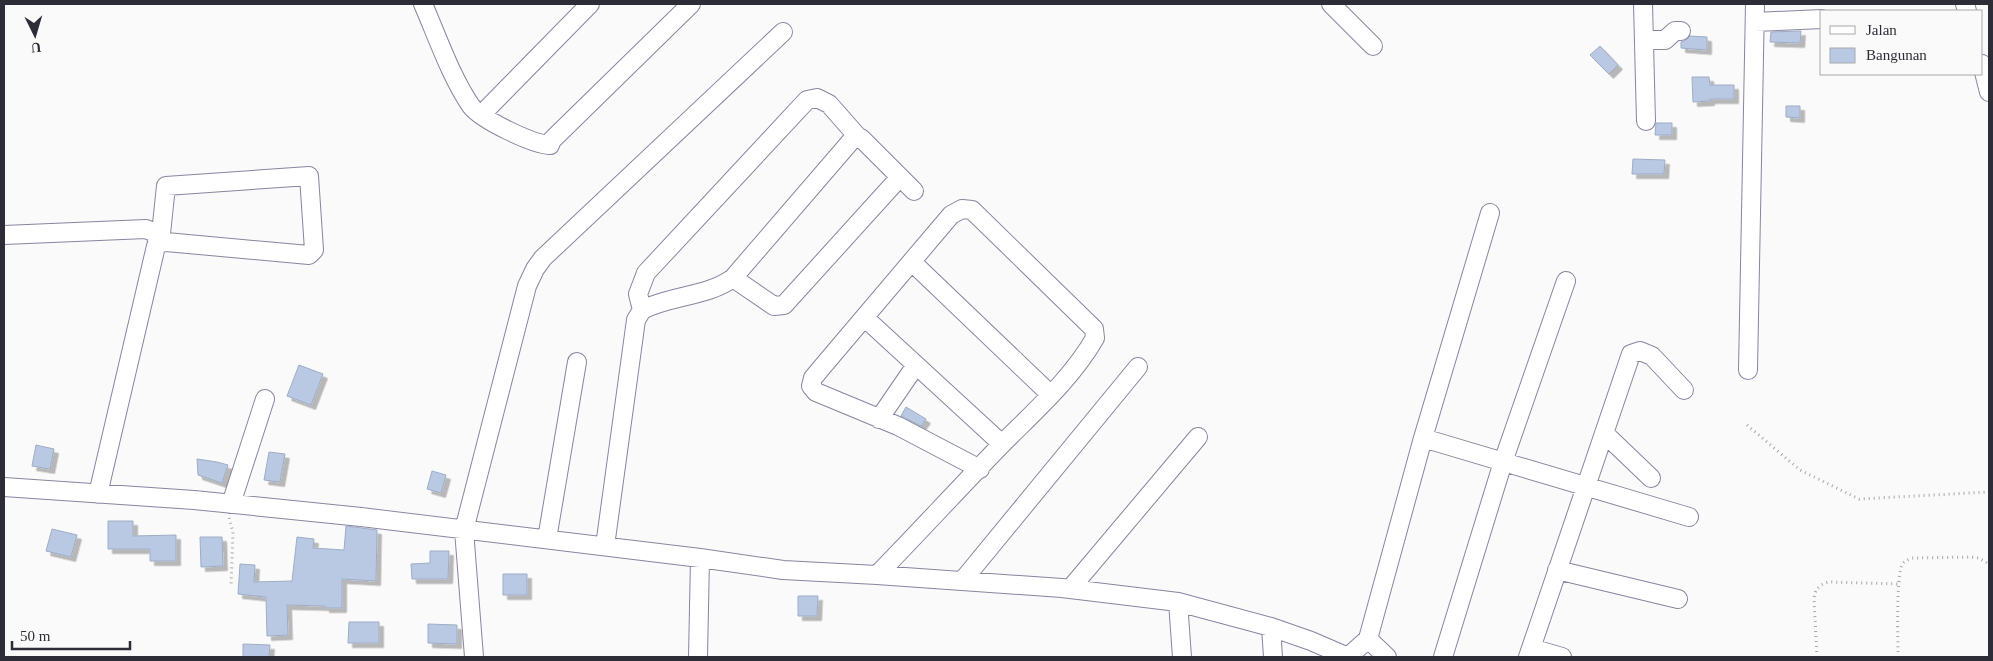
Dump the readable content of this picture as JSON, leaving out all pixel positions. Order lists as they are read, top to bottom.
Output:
{
  "legend": ["Jalan", "Bangunan"],
  "scale_bar": "50 m",
  "north": "bottom"
}
